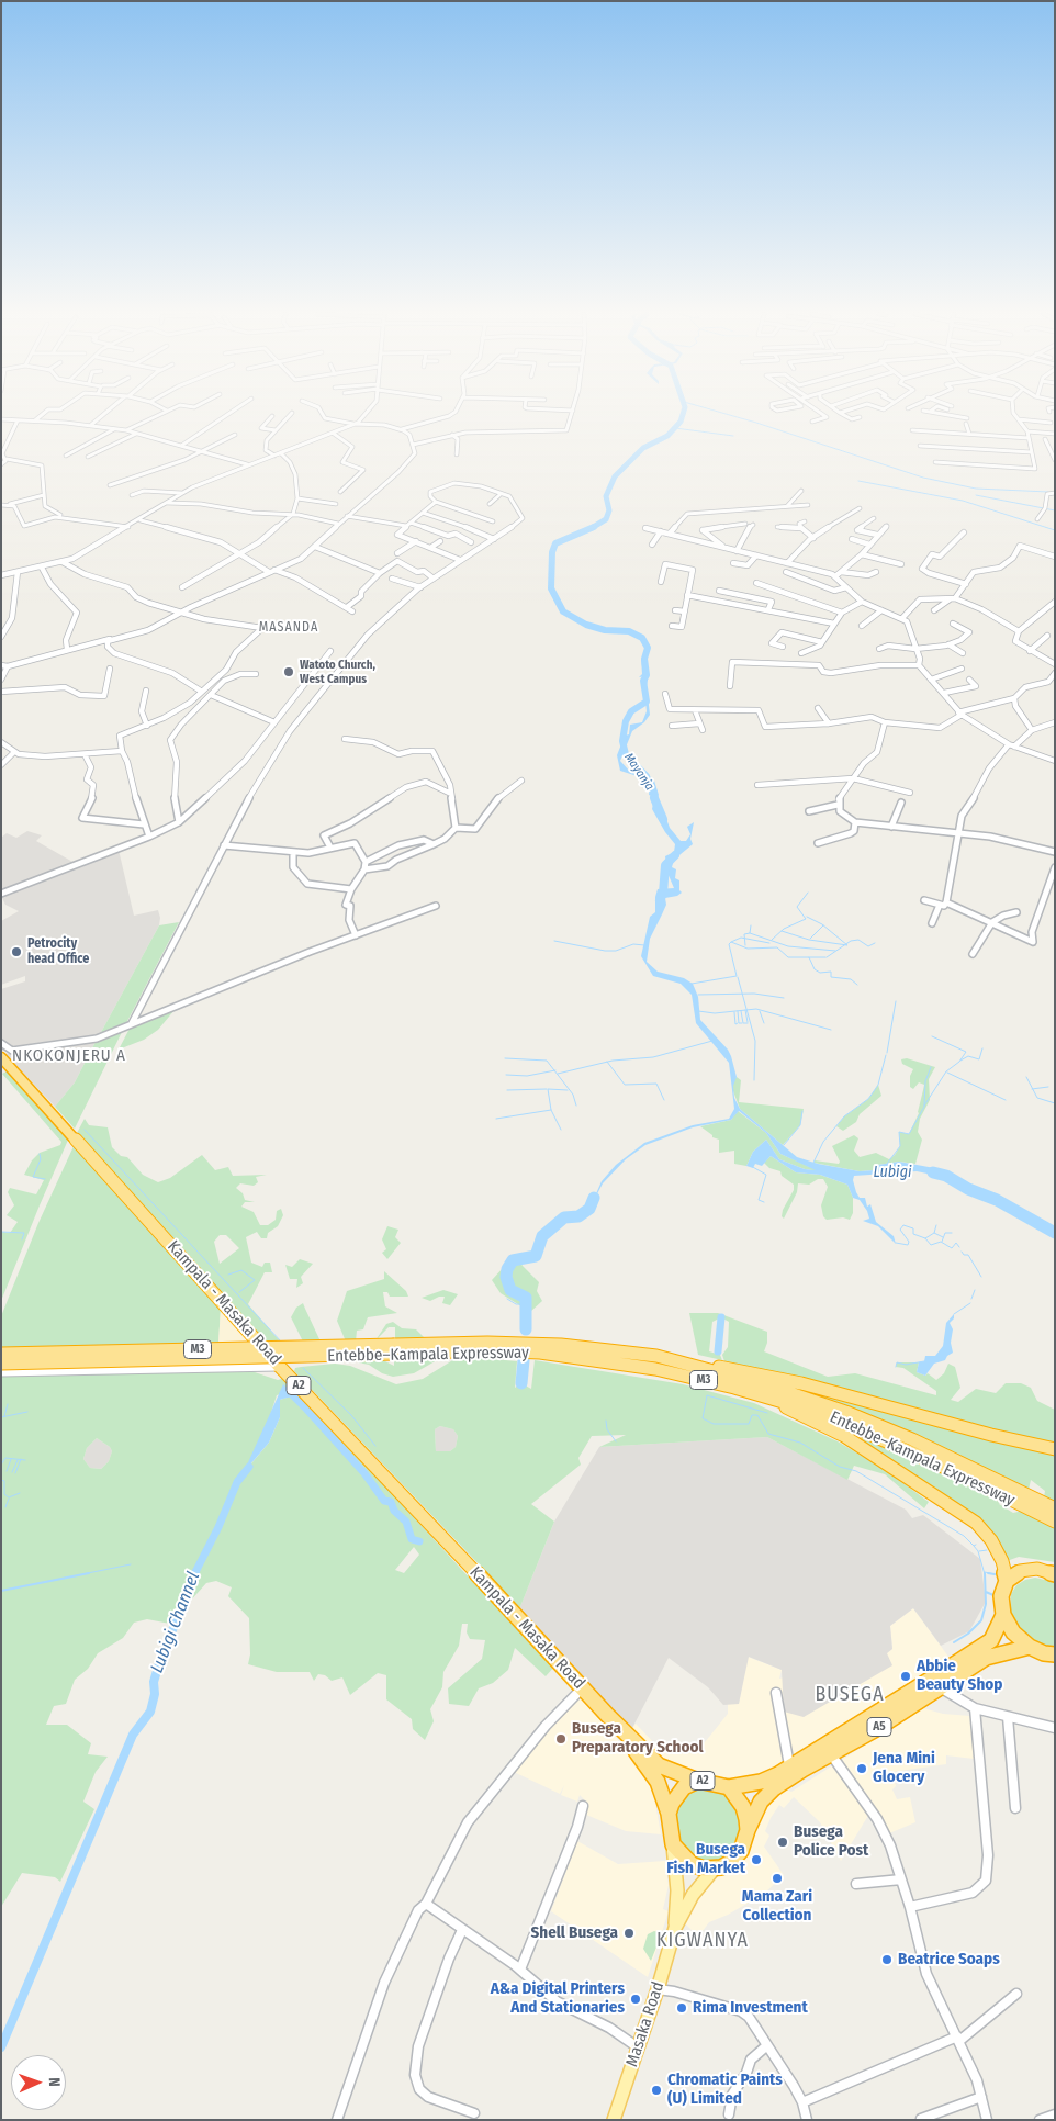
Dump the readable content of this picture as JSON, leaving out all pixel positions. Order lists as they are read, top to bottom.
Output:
{
  "streets": {
    "highway": [
      "Kampala - Masaka Road",
      "M3",
      "Entebbe–Kampala Expressway",
      "A2",
      "A5"
    ],
    "main road": ["Masaka Road"]
  },
  "crossings": [
    ["Kampala - Masaka Road", "A2"],
    ["A2", "A5"],
    ["A2", "Masaka Road"]
  ],
  "districts": [
    "MASANDA",
    "NKOKONJERU A",
    "BUSEGA",
    "KIGWANYA"
  ],
  "water": ["Mayanja", "Lubigi", "Lubigi Channel"],
  "places": [
    "Watoto Church, West Campus",
    "Petrocity head Office",
    "Abbie Beauty Shop",
    "Busega Preparatory School",
    "Jena Mini Glocery",
    "Busega Police Post",
    "Busega Fish Market",
    "Mama Zari Collection",
    "Shell Busega",
    "Beatrice Soaps",
    "A&a Digital Printers And Stationaries",
    "Rima Investment",
    "Chromatic Paints (U) Limited"
  ],
  "north": "right"
}
